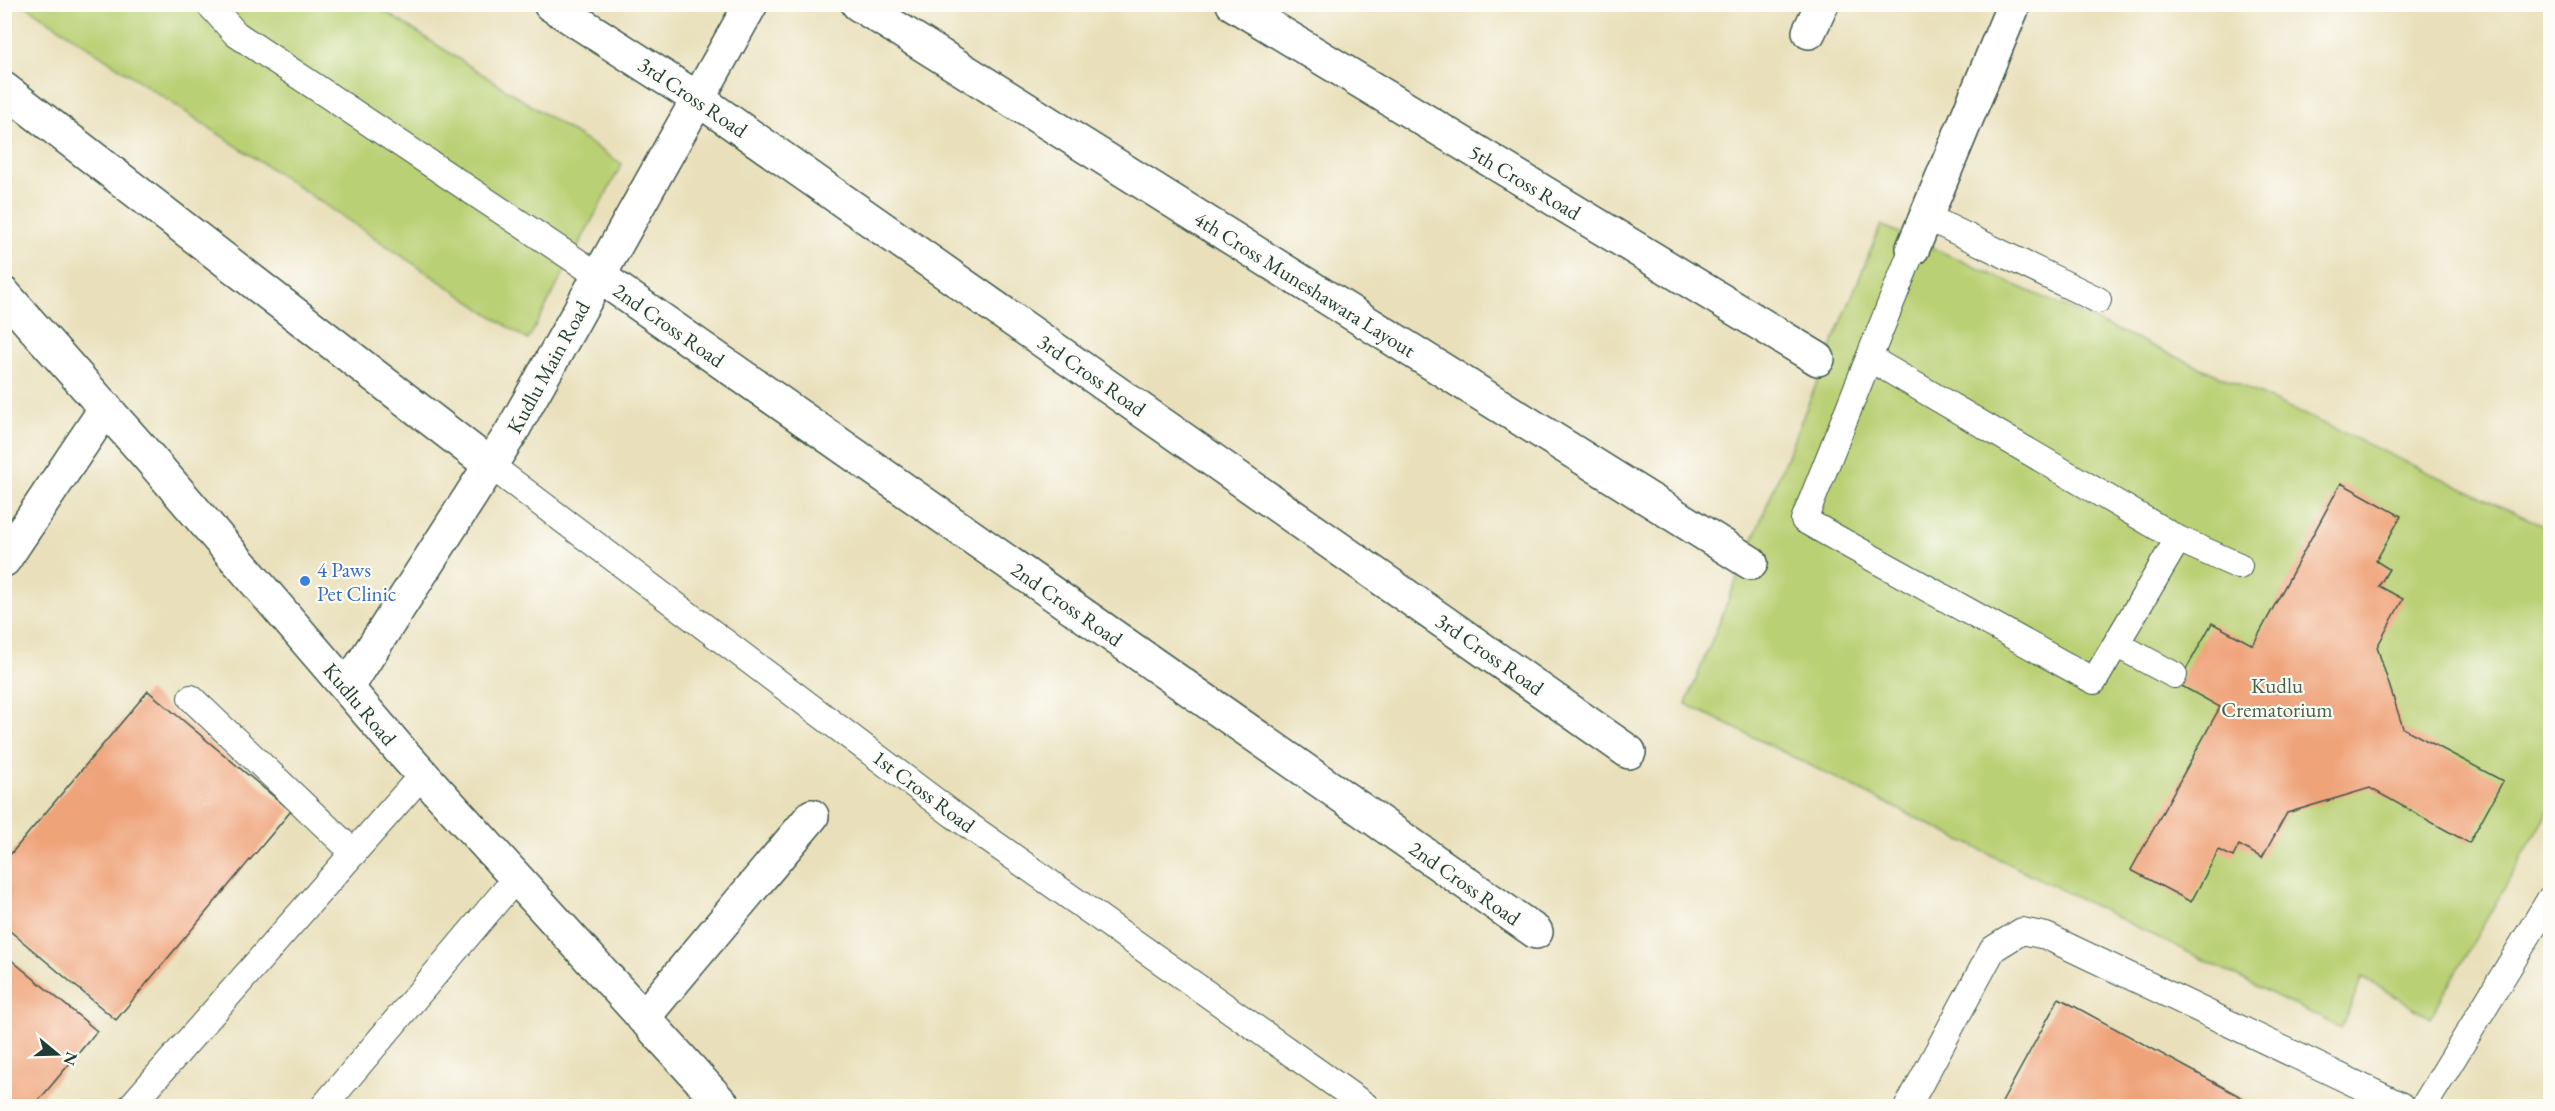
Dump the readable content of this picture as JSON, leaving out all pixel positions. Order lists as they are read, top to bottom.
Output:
{
  "streets": {
    "street": [
      "3rd Cross Road",
      "5th Cross Road",
      "4th Cross Muneshawara Layout",
      "2nd Cross Road",
      "Kudlu Main Road",
      "Kudlu Road"
    ],
    "lane": ["1st Cross Road"]
  },
  "crossings": [
    ["3rd Cross Road", "Kudlu Main Road"],
    ["2nd Cross Road", "Kudlu Main Road"],
    ["Kudlu Main Road", "Kudlu Road"],
    ["Kudlu Main Road", "1st Cross Road"]
  ],
  "parks": ["Kudlu Crematorium"],
  "places": ["4 Paws Pet Clinic"],
  "north": "right"
}
